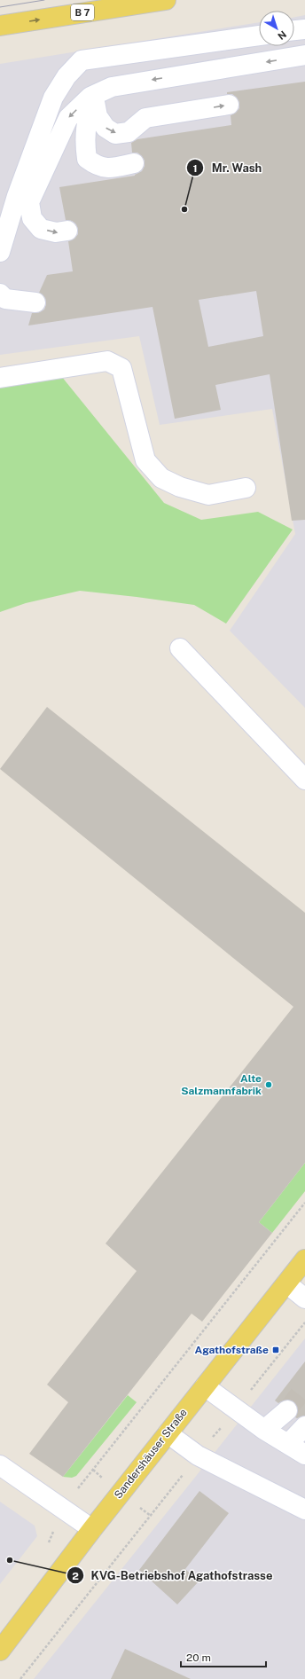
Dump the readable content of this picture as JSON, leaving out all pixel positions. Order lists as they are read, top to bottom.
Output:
{
  "streets": {
    "main road": ["B 7", "Sandershäuser Straße"]
  },
  "places": {
    "other": ["Mr. Wash", "Alte Salzmannfabrik", "KVG-Betriebshof Agathofstrasse"],
    "transit": ["Agathofstraße"]
  },
  "scale_bar": "20 m",
  "north": "bottom right"
}
